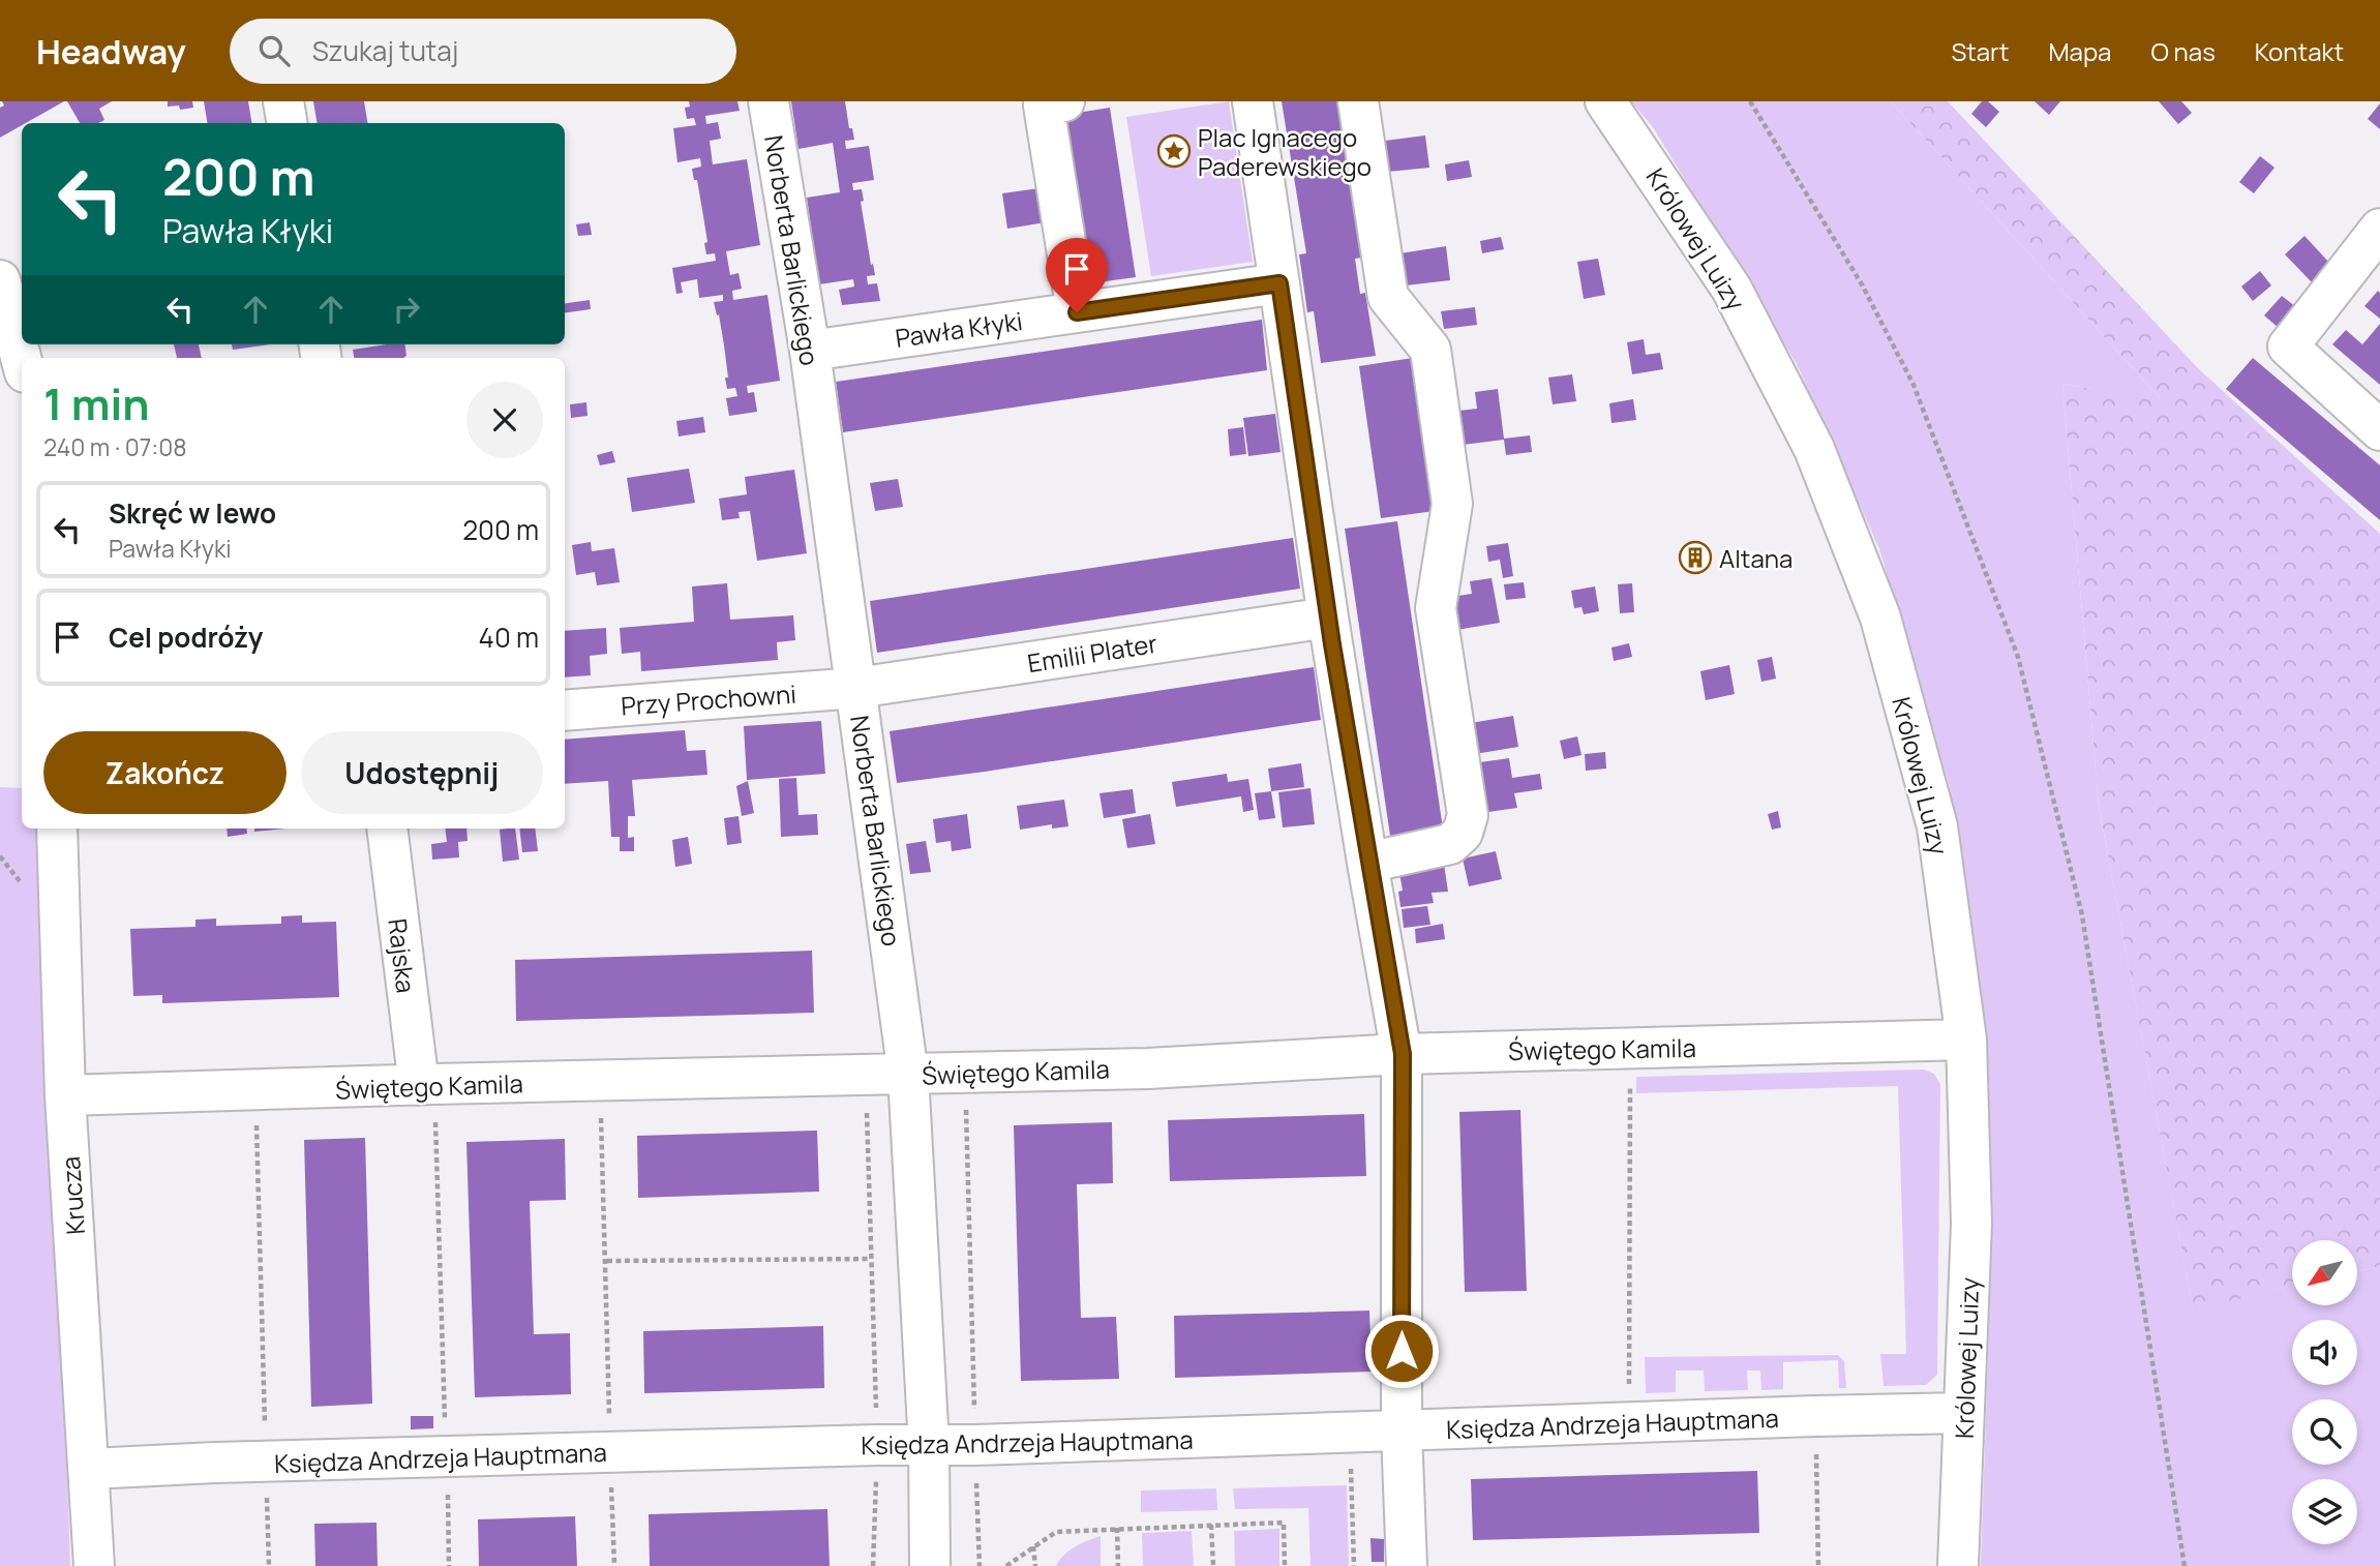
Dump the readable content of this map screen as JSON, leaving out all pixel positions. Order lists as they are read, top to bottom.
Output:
{
  "streets": {
    "street": [
      "Królowej Luizy",
      "Norberta Barlickiego",
      "Pawła Kłyki",
      "Emilii Plater",
      "Przy Prochowni",
      "Rajska",
      "Świętego Kamila",
      "Krucza",
      "Księdza Andrzeja Hauptmana"
    ]
  },
  "crossings": [
    ["Królowej Luizy", "Świętego Kamila"],
    ["Królowej Luizy", "Księdza Andrzeja Hauptmana"],
    ["Norberta Barlickiego", "Pawła Kłyki"],
    ["Norberta Barlickiego", "Emilii Plater"],
    ["Norberta Barlickiego", "Przy Prochowni"],
    ["Norberta Barlickiego", "Świętego Kamila"],
    ["Norberta Barlickiego", "Księdza Andrzeja Hauptmana"],
    ["Emilii Plater", "Przy Prochowni"],
    ["Rajska", "Świętego Kamila"],
    ["Świętego Kamila", "Krucza"],
    ["Krucza", "Księdza Andrzeja Hauptmana"]
  ],
  "places": {
    "place": ["Plac Ignacego Paderewskiego"],
    "building": ["Altana"]
  },
  "north": "bottom left",
  "page": {
    "header": "Headway",
    "search": "Szukaj tutaj",
    "nav": [
      "Start",
      "Mapa",
      "O nas",
      "Kontakt"
    ],
    "turn": ["200 m", "Pawła Kłyki"],
    "heading": ["1 min", "240 m · 07:08"],
    "list": [
      {
        "name": "Skręć w lewo",
        "note": "Pawła Kłyki",
        "value": "200 m"
      },
      {
        "name": "Cel podróży",
        "value": "40 m"
      }
    ],
    "buttons": ["Zakończ", "Udostępnij"]
  }
}
